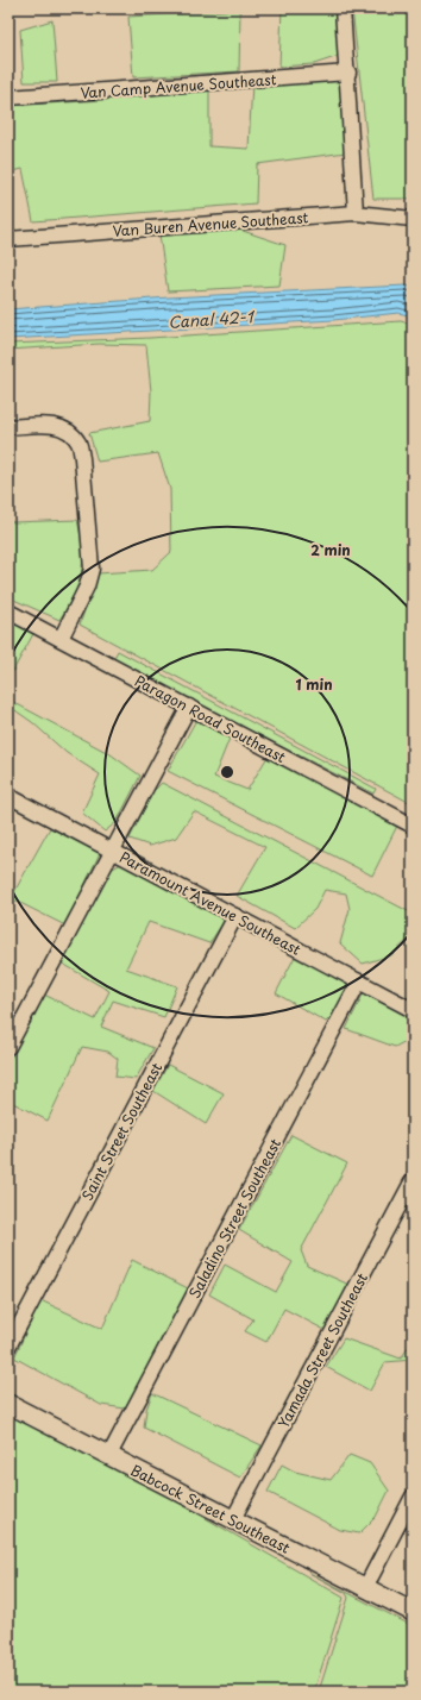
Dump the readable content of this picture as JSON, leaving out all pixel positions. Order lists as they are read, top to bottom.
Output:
{
  "streets": {
    "main road": ["Babcock Street Southeast"],
    "street": [
      "Van Camp Avenue Southeast",
      "Van Buren Avenue Southeast",
      "Paragon Road Southeast",
      "Paramount Avenue Southeast",
      "Saint Street Southeast",
      "Saladino Street Southeast",
      "Yamada Street Southeast"
    ]
  },
  "crossings": [
    ["Paramount Avenue Southeast", "Saint Street Southeast"],
    ["Paramount Avenue Southeast", "Saladino Street Southeast"],
    ["Saladino Street Southeast", "Babcock Street Southeast"],
    ["Yamada Street Southeast", "Babcock Street Southeast"]
  ],
  "water": ["Canal 42-1"],
  "rings": ["2 min", "1 min"]
}
